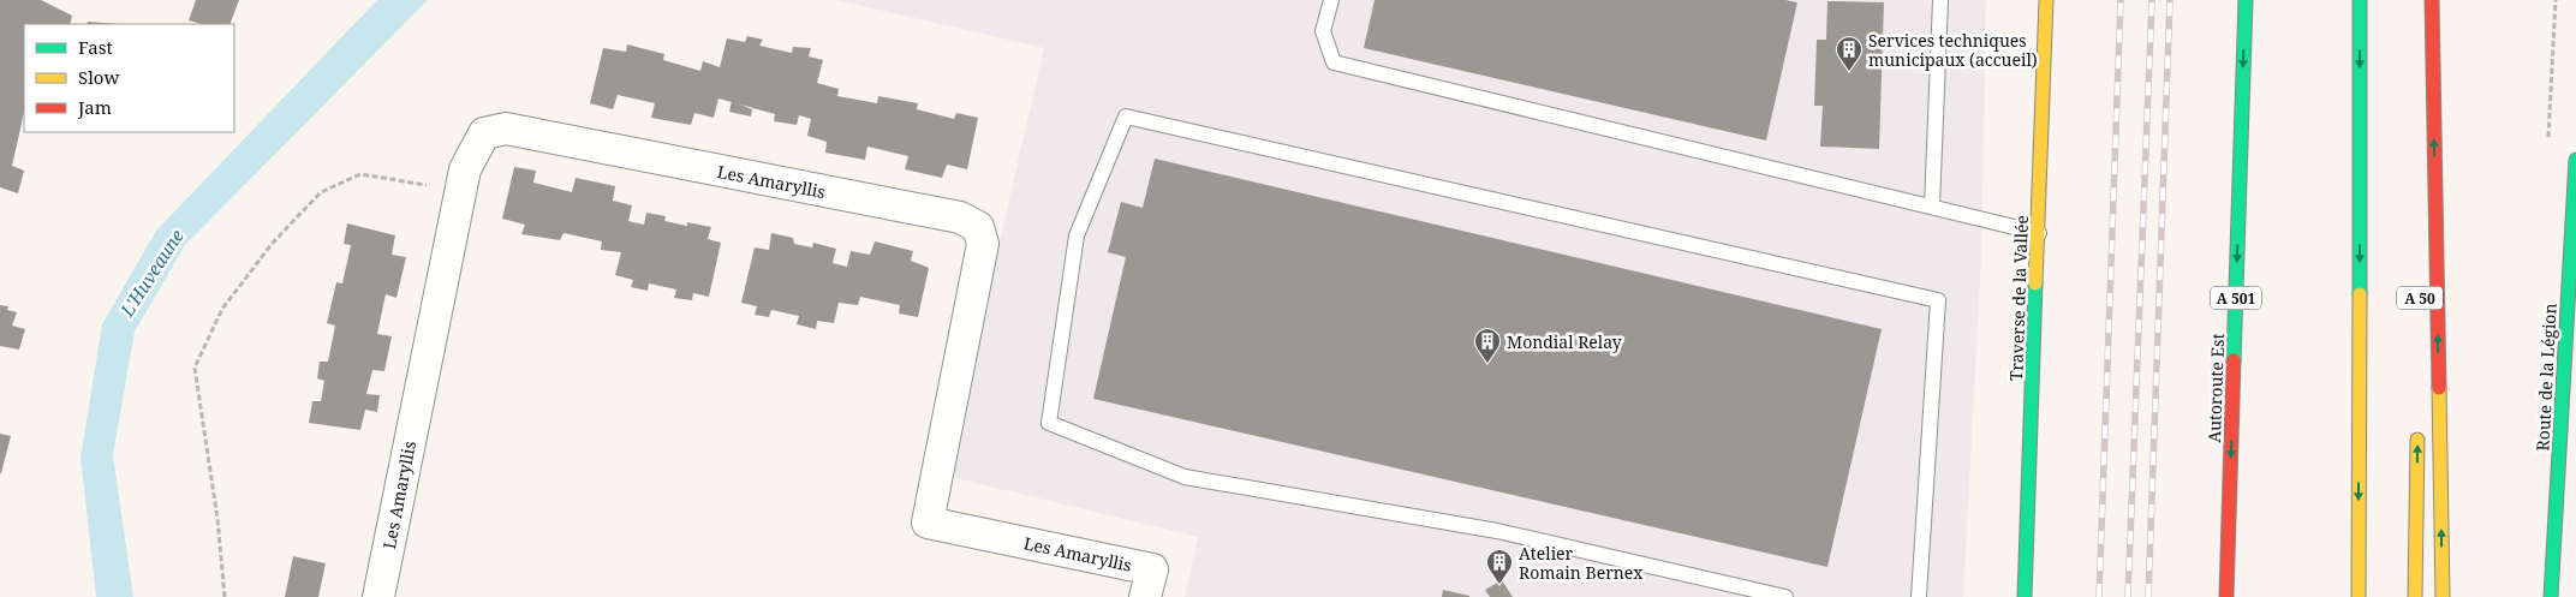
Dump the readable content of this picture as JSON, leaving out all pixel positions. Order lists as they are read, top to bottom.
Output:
{
  "streets": {
    "main road": [
      "Traverse de la Vallée",
      "A 501",
      "Route de la Légion",
      "Autoroute Est"
    ],
    "street": ["Les Amaryllis"]
  },
  "water": ["L'Huveaune"],
  "places": {
    "building": ["Services techniques municipaux (accueil)", "Mondial Relay", "Atelier Romain Bernex"]
  },
  "legend": ["Fast", "Slow", "Jam"]
}
